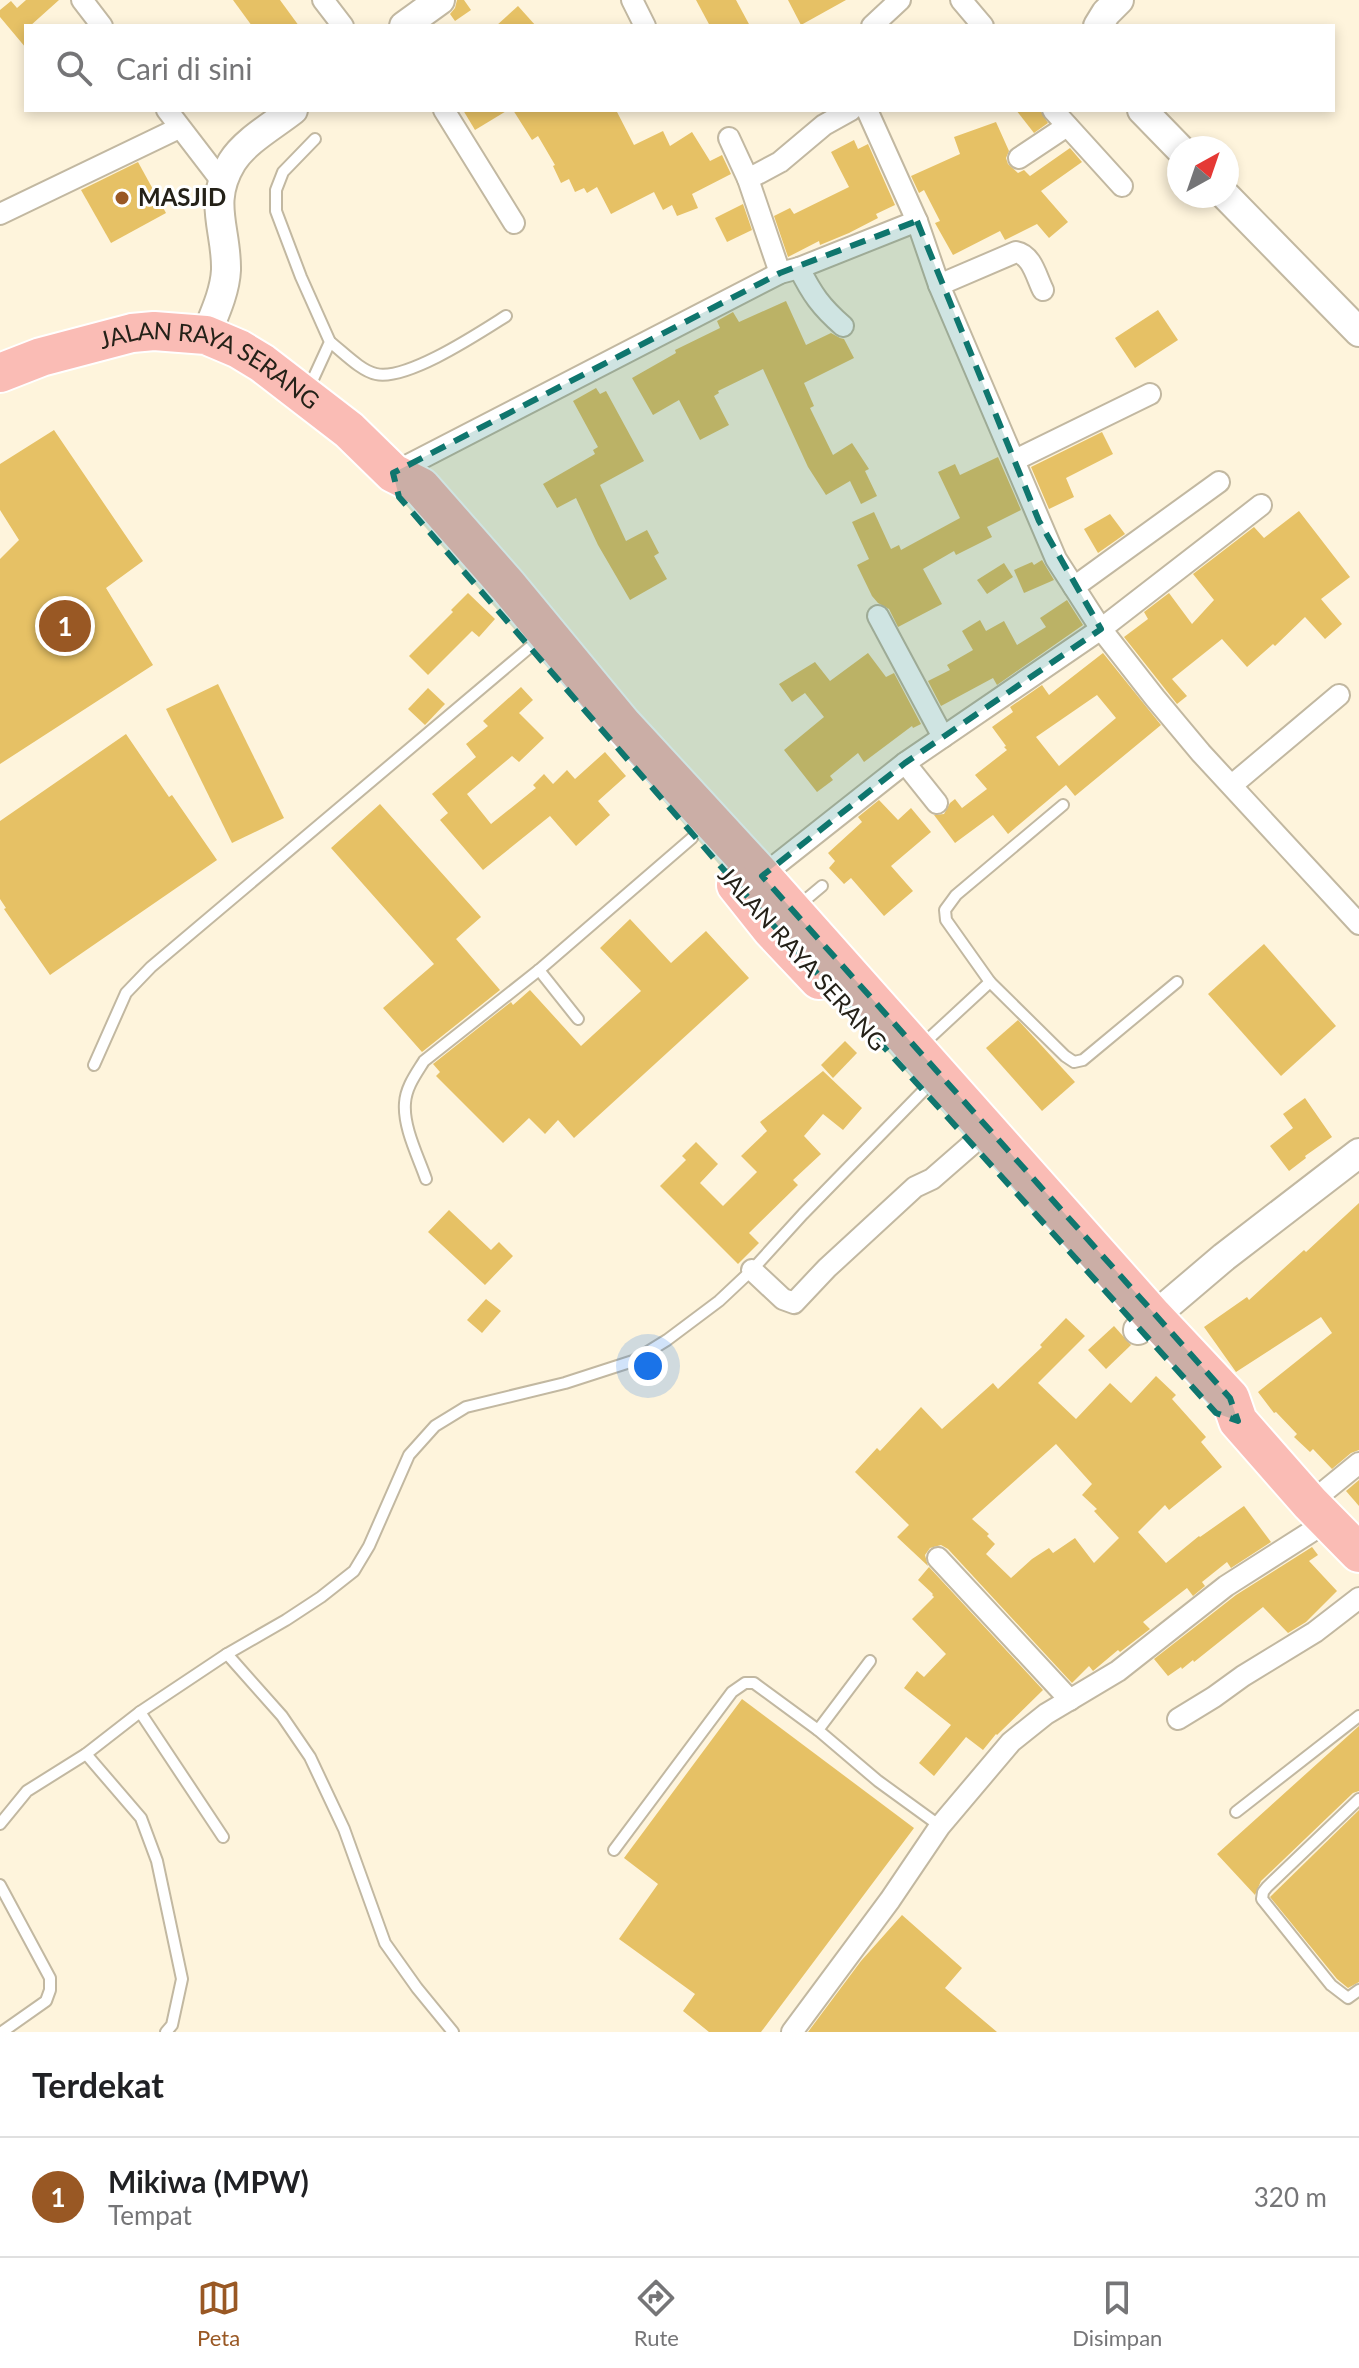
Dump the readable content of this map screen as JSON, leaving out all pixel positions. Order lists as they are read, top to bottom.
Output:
{
  "streets": {
    "highway": ["JALAN RAYA SERANG"]
  },
  "places": ["MASJID"],
  "north": "top right",
  "page": {
    "search": "Cari di sini",
    "pins": "1",
    "heading": "Terdekat",
    "list": [
      {
        "mark": "1",
        "name": "Mikiwa (MPW)",
        "note": "Tempat",
        "value": "320 m"
      }
    ],
    "nav": ["Peta", "Rute", "Disimpan"]
  }
}
